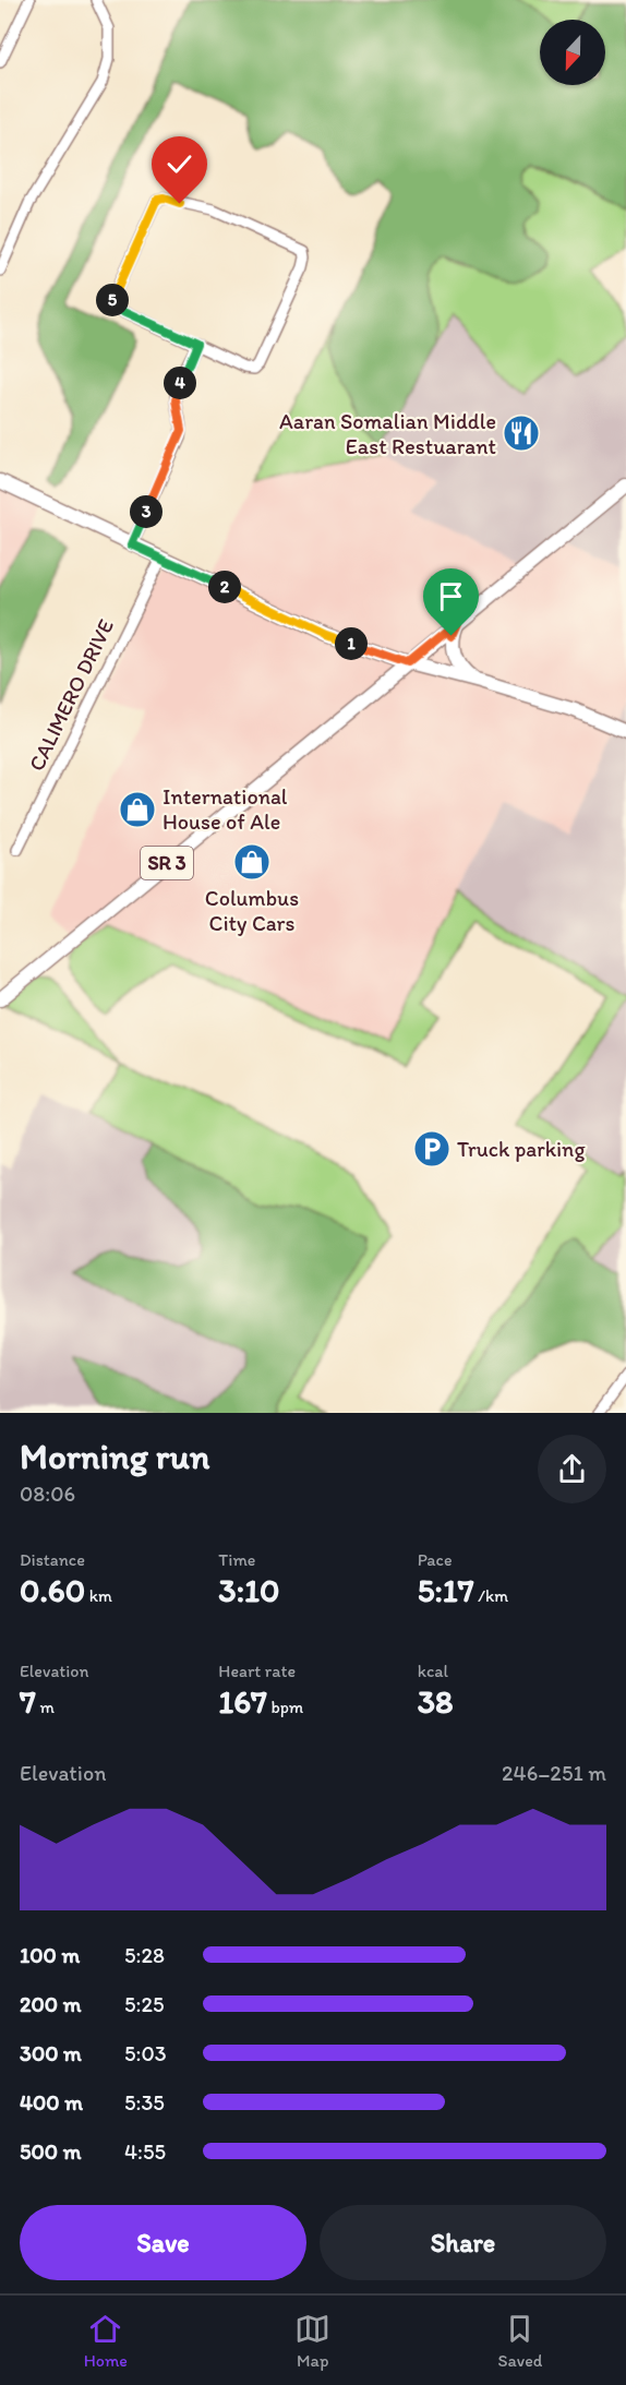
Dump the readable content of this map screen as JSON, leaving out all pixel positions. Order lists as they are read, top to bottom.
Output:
{
  "streets": {
    "main road": ["SR 3"],
    "street": ["CALIMERO DRIVE"]
  },
  "places": {
    "restaurant": ["Aaran Somalian Middle East Restuarant"],
    "shop": ["International House of Ale", "Columbus City Cars"],
    "parking": ["Truck parking"]
  },
  "north": "bottom",
  "page": {
    "pins": [
      "5",
      "4",
      "3",
      "2",
      "1"
    ],
    "heading": ["Morning run", "08:06"],
    "stats": [
      ["Distance", "0.60 km"],
      ["Time", "3:10"],
      ["Pace", "5:17 /km"],
      ["Elevation", "7 m"],
      ["Heart rate", "167 bpm"],
      ["kcal", "38"]
    ],
    "chart": ["Elevation", "246–251 m"],
    "list": [
      {
        "name": "100 m",
        "note": "5:28"
      },
      {
        "name": "200 m",
        "note": "5:25"
      },
      {
        "name": "300 m",
        "note": "5:03"
      },
      {
        "name": "400 m",
        "note": "5:35"
      },
      {
        "name": "500 m",
        "note": "4:55"
      }
    ],
    "buttons": ["Save", "Share"],
    "tabs": ["Home", "Map", "Saved"]
  }
}
